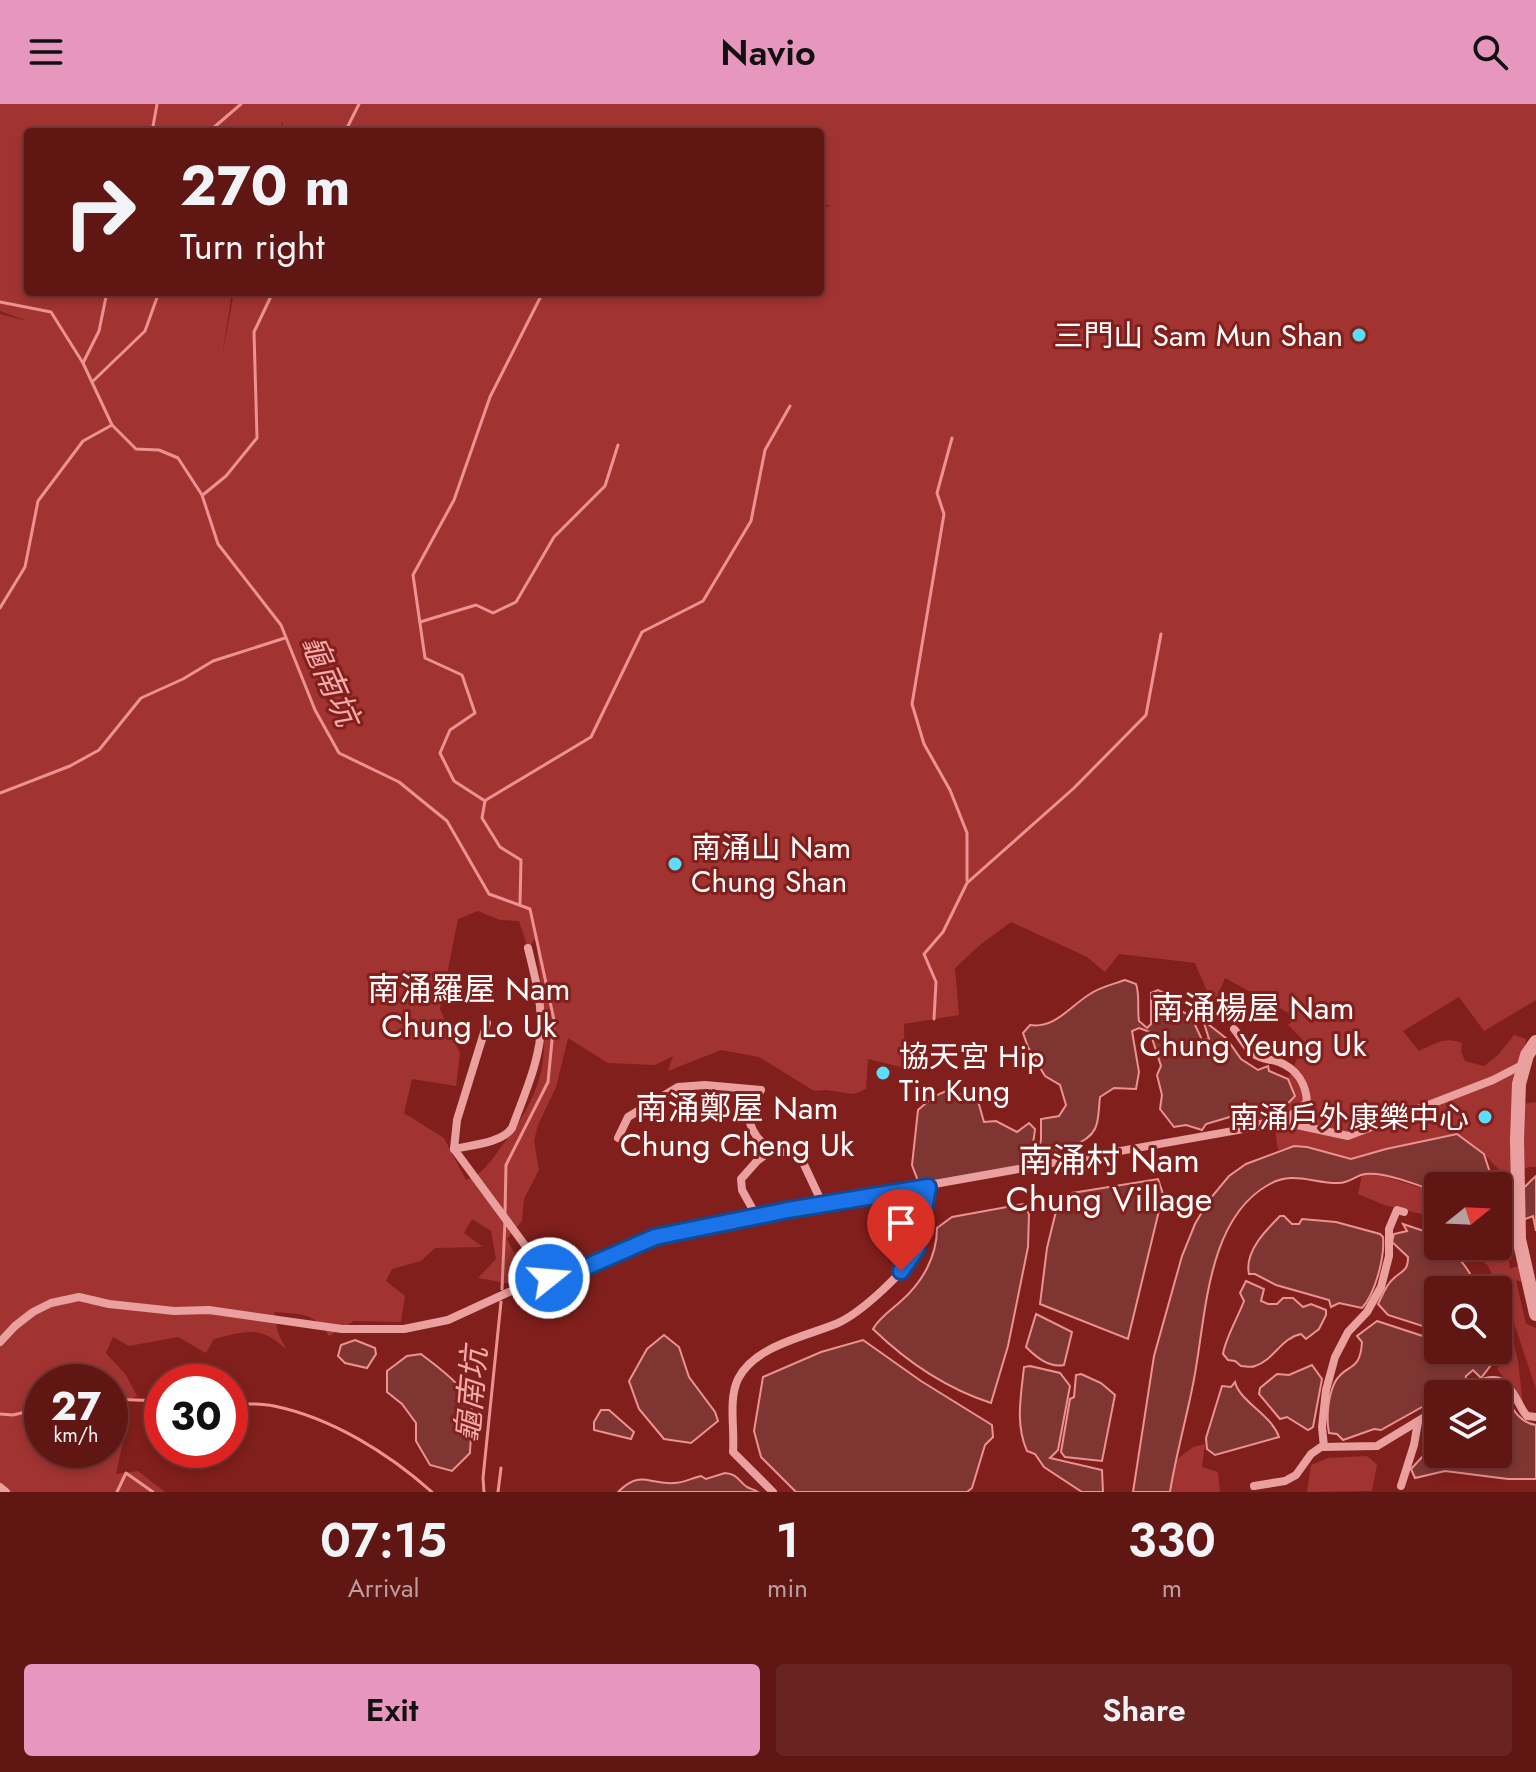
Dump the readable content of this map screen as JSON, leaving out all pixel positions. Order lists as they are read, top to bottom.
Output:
{
  "districts": [
    "南涌羅屋 Nam Chung Lo Uk",
    "南涌楊屋 Nam Chung Yeung Uk",
    "南涌鄭屋 Nam Chung Cheng Uk",
    "南涌村 Nam Chung Village"
  ],
  "water": ["龜南坑"],
  "places": [
    "三門山 Sam Mun Shan",
    "南涌山 Nam Chung Shan",
    "協天宮 Hip Tin Kung",
    "南涌戶外康樂中心"
  ],
  "north": "right",
  "page": {
    "header": "Navio",
    "turn": ["270 m", "Turn right"],
    "speed": "27 km/h",
    "limit": "30",
    "eta": [
      "07:15",
      "Arrival",
      "1",
      "min",
      "330",
      "m"
    ],
    "buttons": ["Exit", "Share"]
  }
}
